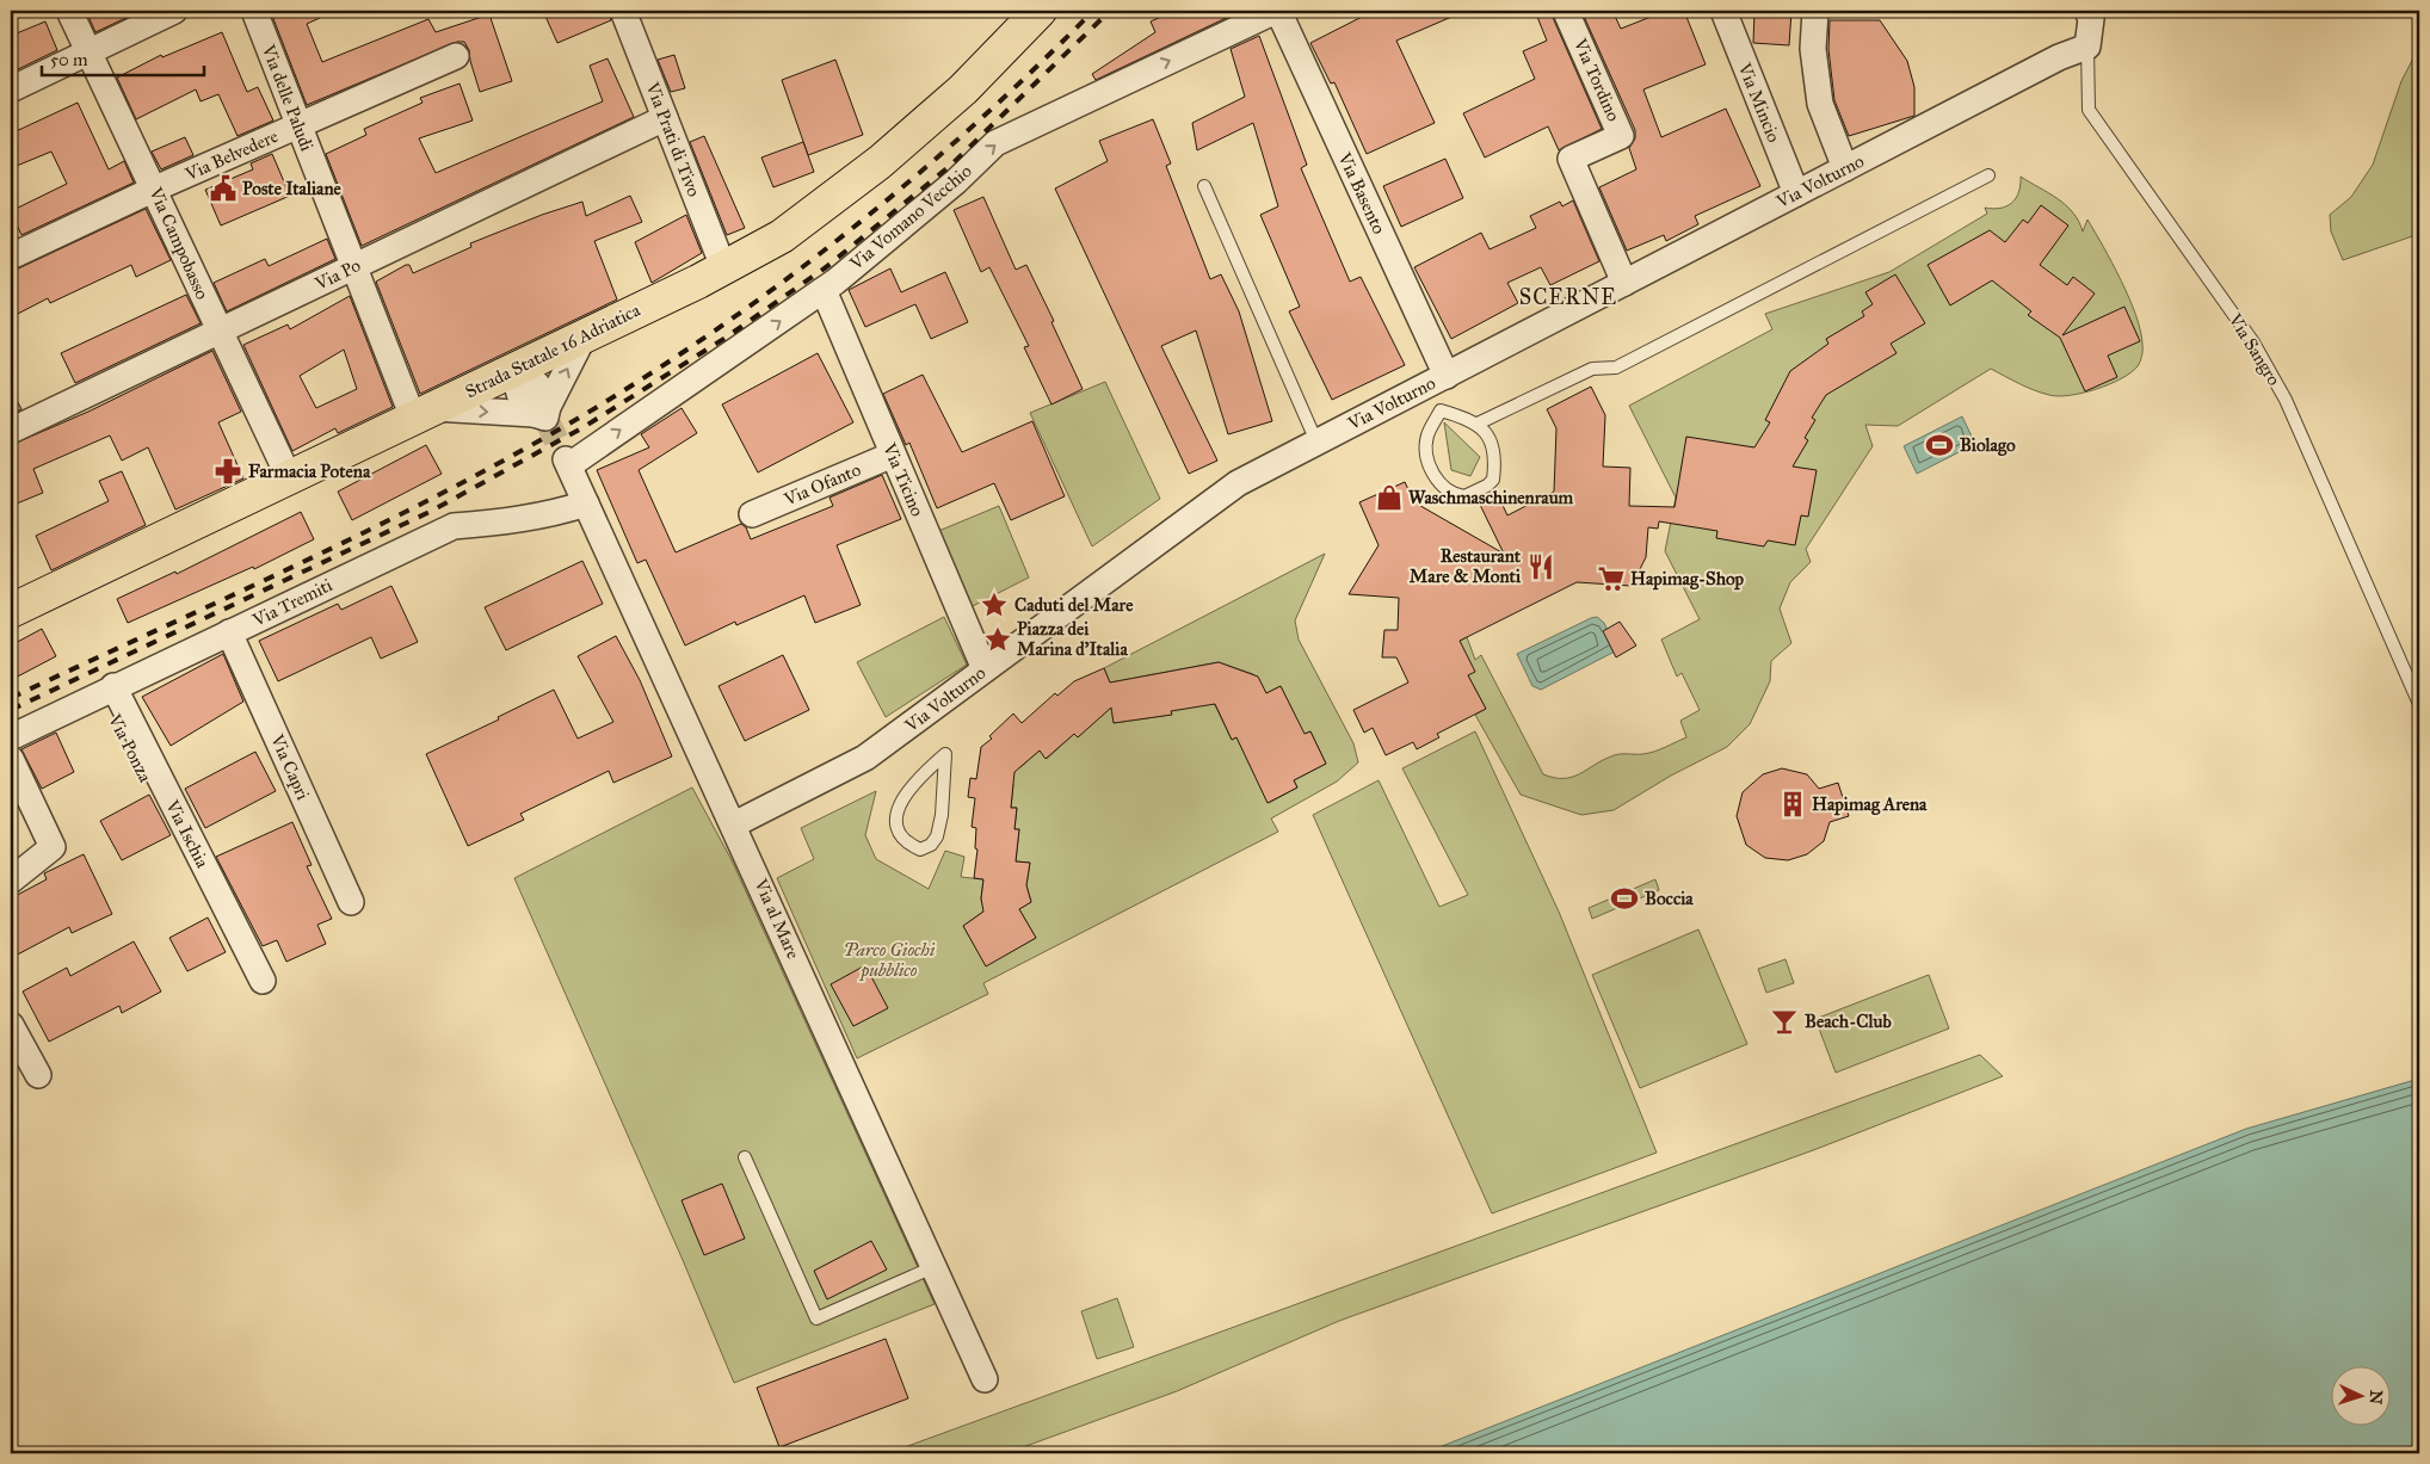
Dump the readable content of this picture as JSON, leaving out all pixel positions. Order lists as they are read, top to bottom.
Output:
{
  "streets": {
    "main road": ["Strada Statale 16 Adriatica"],
    "street": [
      "Via Tordino",
      "Via delle Paludi",
      "Via Mincio",
      "Via Prati di Tivo",
      "Via Belvedere",
      "Via Volturno",
      "Via Basento",
      "Via Vomano Vecchio",
      "Via Campobasso",
      "Via Po",
      "Via Sangro",
      "Via Ticino",
      "Via Ofanto",
      "Via Tremiti",
      "Via Ponza",
      "Via Capri",
      "Via Ischia",
      "Via al Mare"
    ]
  },
  "crossings": [
    ["Via Tordino", "Via Volturno"],
    ["Via delle Paludi", "Via Belvedere"],
    ["Via delle Paludi", "Via Po"],
    ["Via delle Paludi", "Strada Statale 16 Adriatica"],
    ["Via Mincio", "Via Volturno"],
    ["Via Prati di Tivo", "Via Po"],
    ["Via Prati di Tivo", "Strada Statale 16 Adriatica"],
    ["Via Belvedere", "Via Campobasso"],
    ["Via Volturno", "Via Basento"],
    ["Via Volturno", "Via Sangro"],
    ["Via Volturno", "Via Ticino"],
    ["Via Volturno", "Via al Mare"],
    ["Via Basento", "Via Vomano Vecchio"],
    ["Via Vomano Vecchio", "Via Ticino"],
    ["Via Vomano Vecchio", "Via al Mare"],
    ["Via Campobasso", "Via Po"],
    ["Via Campobasso", "Strada Statale 16 Adriatica"],
    ["Via Ticino", "Via Ofanto"],
    ["Via Tremiti", "Via Ponza"],
    ["Via Tremiti", "Via Capri"],
    ["Via Tremiti", "Via Ischia"],
    ["Via Tremiti", "Via al Mare"],
    ["Via Ponza", "Via Ischia"]
  ],
  "one_way": ["Via Vomano Vecchio"],
  "districts": ["SCERNE"],
  "parks": ["Parco Giochi pubblico"],
  "places": {
    "public building": ["Poste Italiane"],
    "sports": ["Biolago", "Boccia"],
    "pharmacy": ["Farmacia Potena"],
    "shop": ["Waschmaschinenraum"],
    "restaurant": ["Restaurant Mare & Monti"],
    "supermarket": ["Hapimag-Shop"],
    "place": ["Caduti del Mare", "Piazza dei Marina d'Italia"],
    "building": ["Hapimag Arena"],
    "bar": ["Beach-Club"]
  },
  "scale_bar": "50 m",
  "north": "right"
}
